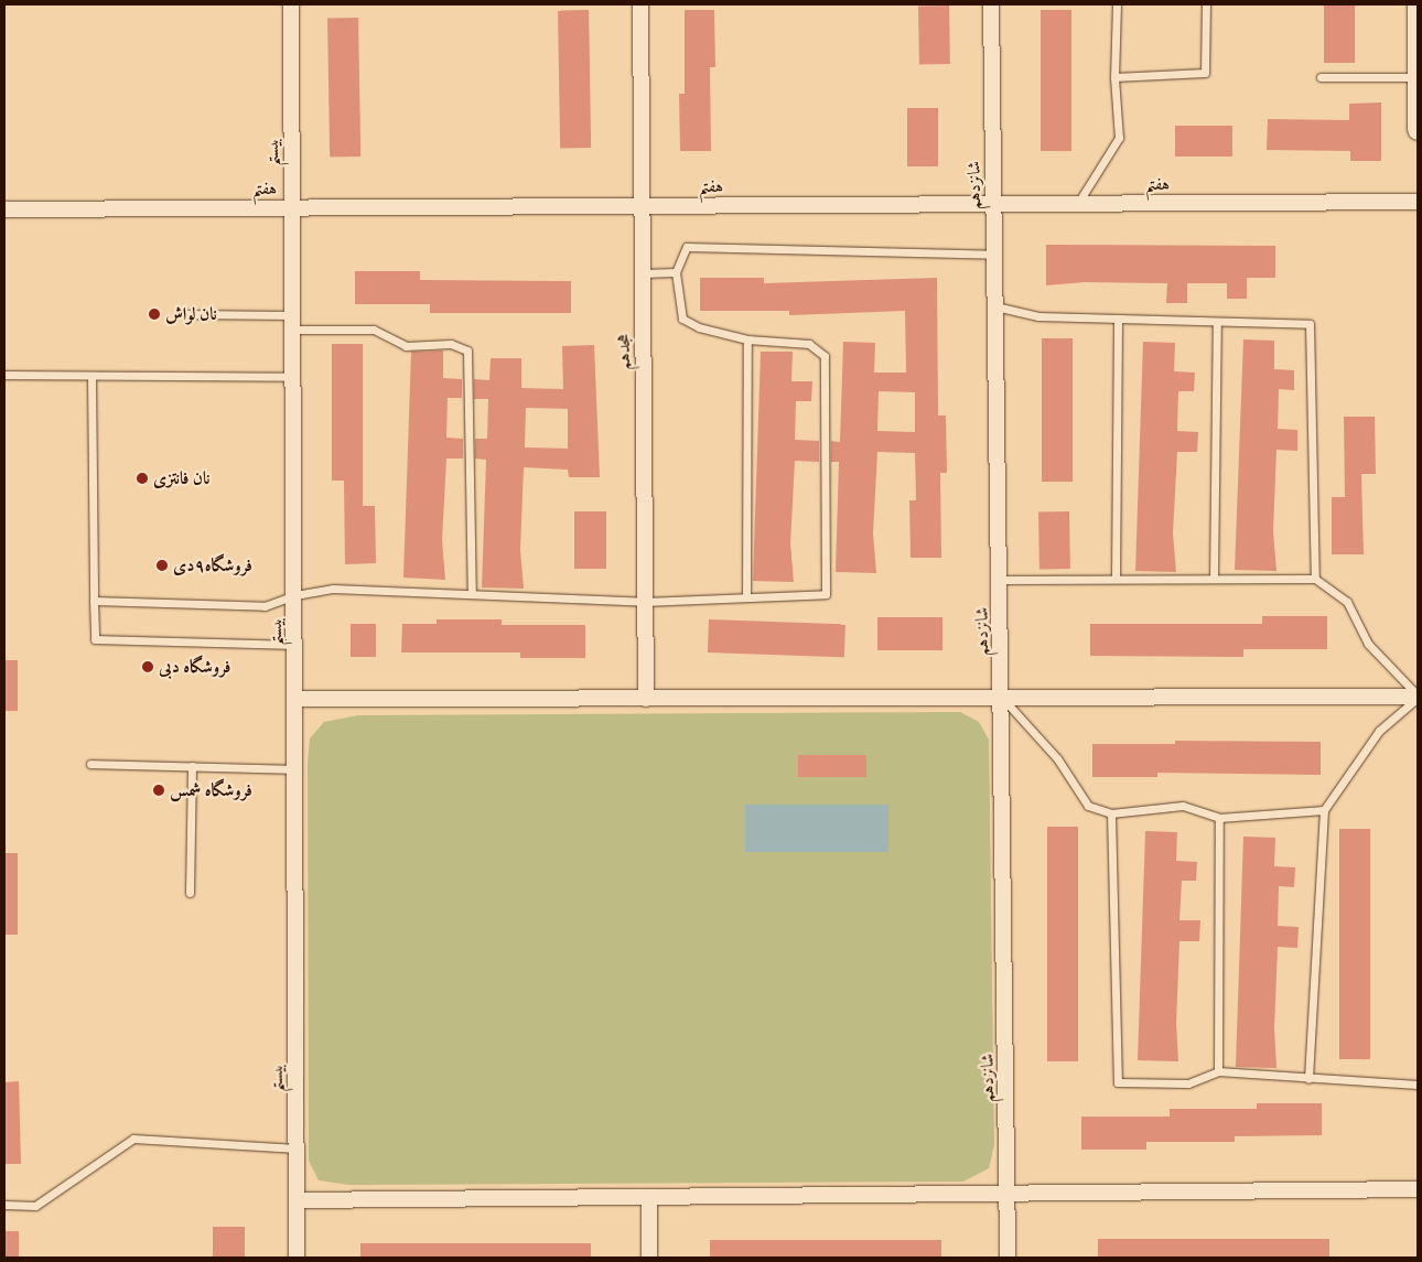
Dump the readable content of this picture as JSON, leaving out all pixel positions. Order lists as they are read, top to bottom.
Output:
{
  "streets": {
    "street": [
      "بیستم",
      "هفتم",
      "شانزدهم",
      "هجدهم"
    ]
  },
  "crossings": [
    ["بیستم", "هفتم"],
    ["هفتم", "شانزدهم"],
    ["هفتم", "هجدهم"]
  ],
  "places": [
    "نان لواش",
    "نان فانتزی",
    "فروشگاه۹دی",
    "فروشگاه دبی",
    "فروشگاه شمس"
  ]
}
